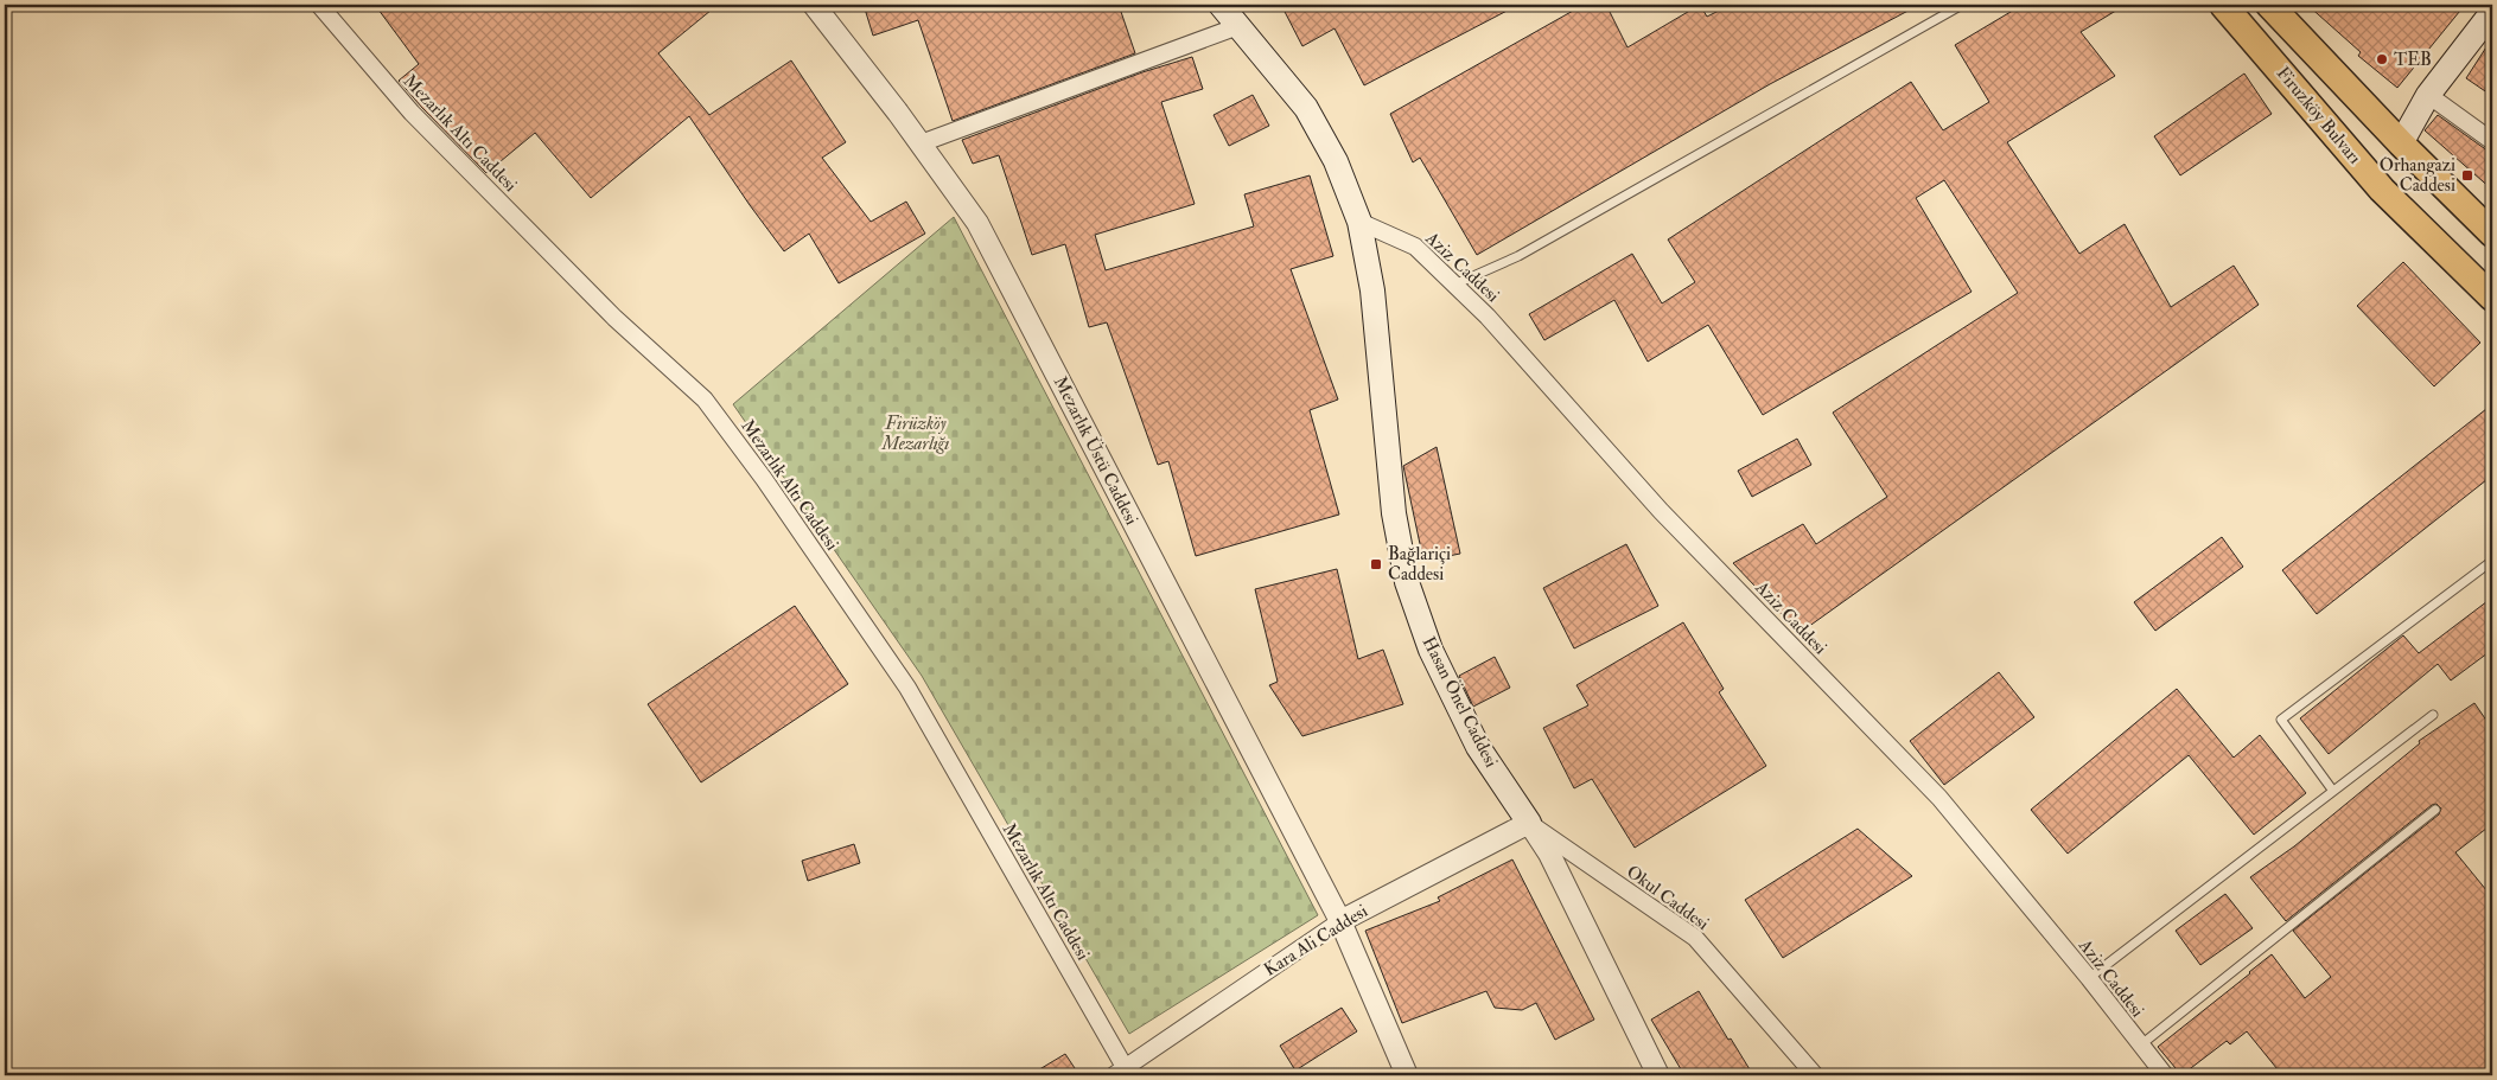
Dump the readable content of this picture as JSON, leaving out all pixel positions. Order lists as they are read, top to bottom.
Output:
{
  "streets": {
    "main road": ["Firuzköy Bulvarı", "Hasan Önel Caddesi"],
    "street": [
      "Mezarlık Altı Caddesi",
      "Aziz Caddesi",
      "Mezarlık Üstü Caddesi",
      "Okul Caddesi",
      "Kara Ali Caddesi"
    ]
  },
  "crossings": [
    ["Mezarlık Altı Caddesi", "Kara Ali Caddesi"],
    ["Aziz Caddesi", "Hasan Önel Caddesi"],
    ["Mezarlık Üstü Caddesi", "Kara Ali Caddesi"],
    ["Hasan Önel Caddesi", "Okul Caddesi"],
    ["Hasan Önel Caddesi", "Kara Ali Caddesi"],
    ["Okul Caddesi", "Kara Ali Caddesi"]
  ],
  "parks": ["Firüzköy Mezarlığı"],
  "places": {
    "other": ["TEB"],
    "transit": ["Orhangazi Caddesi", "Bağlariçi Caddesi"]
  }
}
